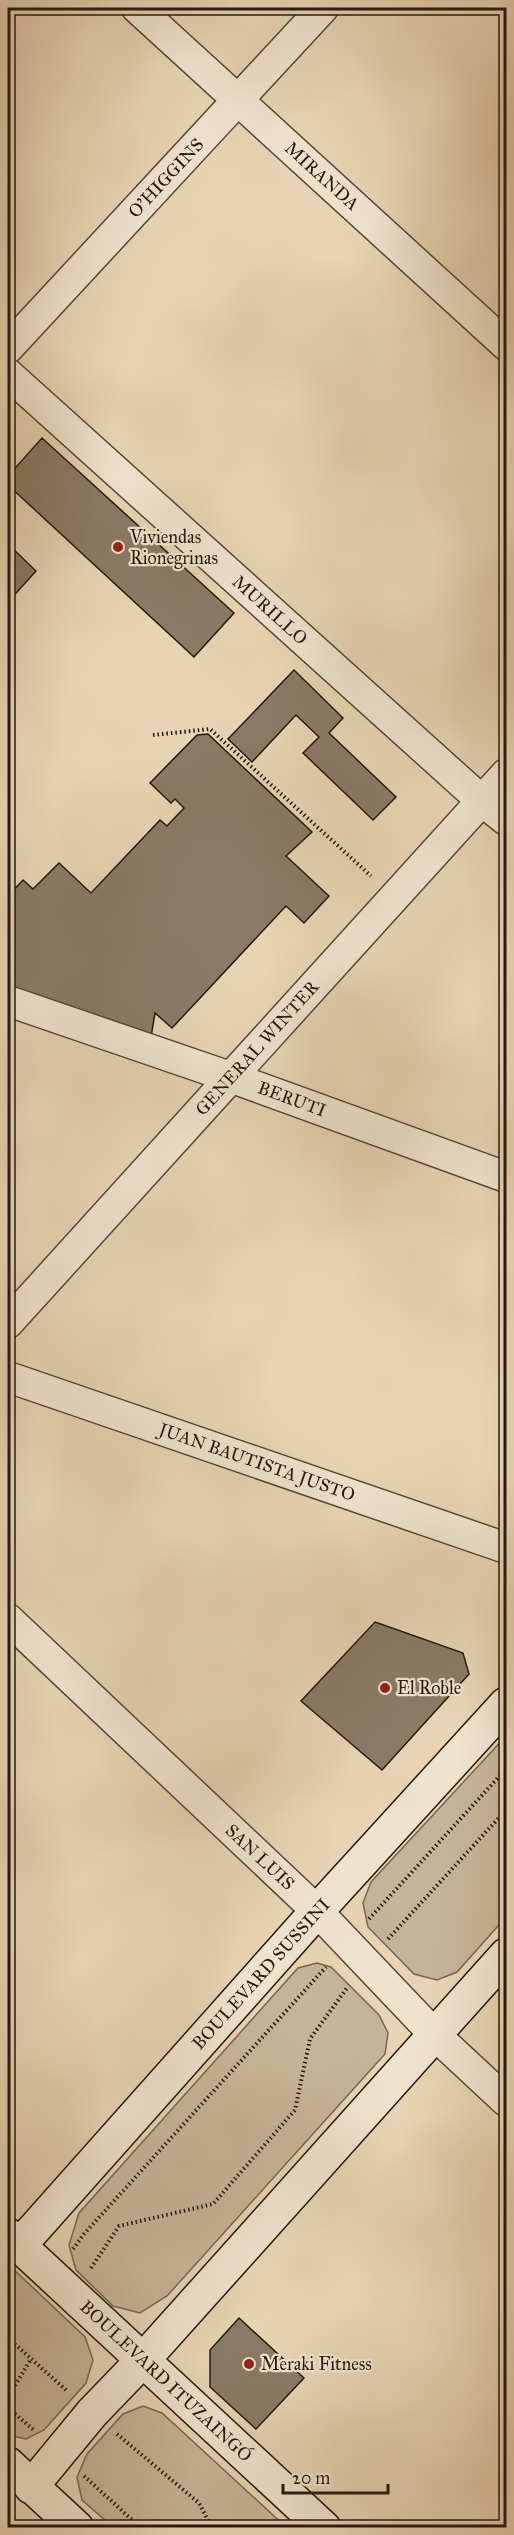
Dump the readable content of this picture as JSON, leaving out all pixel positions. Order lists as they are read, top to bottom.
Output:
{
  "streets": {
    "main road": ["BOULEVARD SUSSINI", "BOULEVARD ITUZAINGÓ"],
    "street": [
      "MIRANDA",
      "O'HIGGINS",
      "MURILLO",
      "GENERAL WINTER",
      "BERUTI",
      "JUAN BAUTISTA JUSTO",
      "SAN LUIS"
    ]
  },
  "crossings": [
    ["MIRANDA", "O'HIGGINS"],
    ["MURILLO", "GENERAL WINTER"],
    ["GENERAL WINTER", "BERUTI"],
    ["SAN LUIS", "BOULEVARD SUSSINI"],
    ["BOULEVARD SUSSINI", "BOULEVARD ITUZAINGÓ"]
  ],
  "places": ["Viviendas Rionegrinas", "El Roble", "Meraki Fitness"],
  "scale_bar": "20 m"
}
